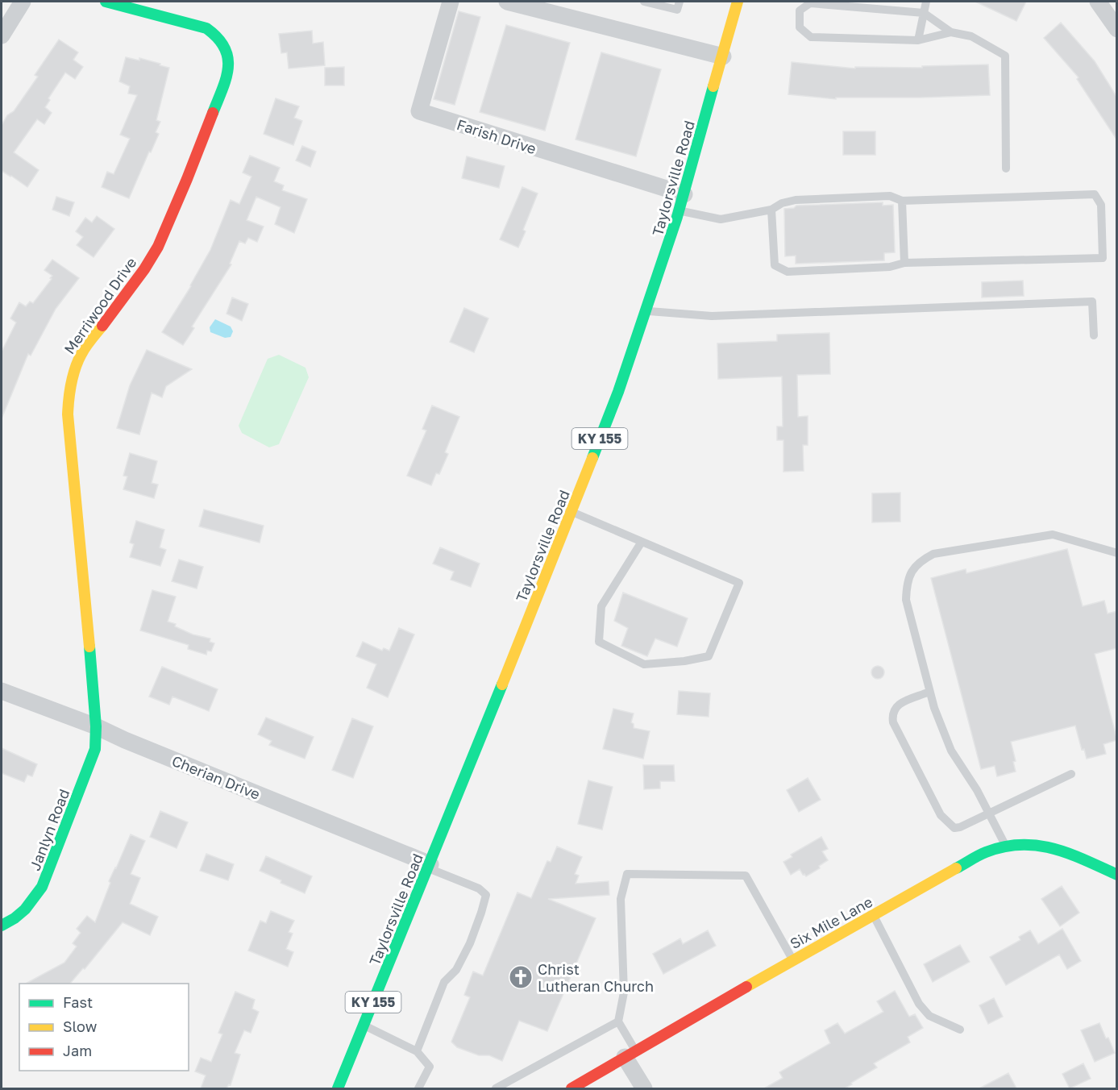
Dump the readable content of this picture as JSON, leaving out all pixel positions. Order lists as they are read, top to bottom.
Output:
{
  "streets": {
    "street": [
      "Farish Drive",
      "Taylorsville Road",
      "Merriwood Drive",
      "KY 155",
      "Cherian Drive",
      "Janlyn Road",
      "Six Mile Lane"
    ]
  },
  "crossings": [
    ["Farish Drive", "Taylorsville Road"],
    ["Taylorsville Road", "Cherian Drive"],
    ["Merriwood Drive", "Cherian Drive"],
    ["Merriwood Drive", "Janlyn Road"],
    ["Cherian Drive", "Janlyn Road"]
  ],
  "places": {
    "church": ["Christ Lutheran Church"]
  },
  "legend": ["Fast", "Slow", "Jam"]
}
